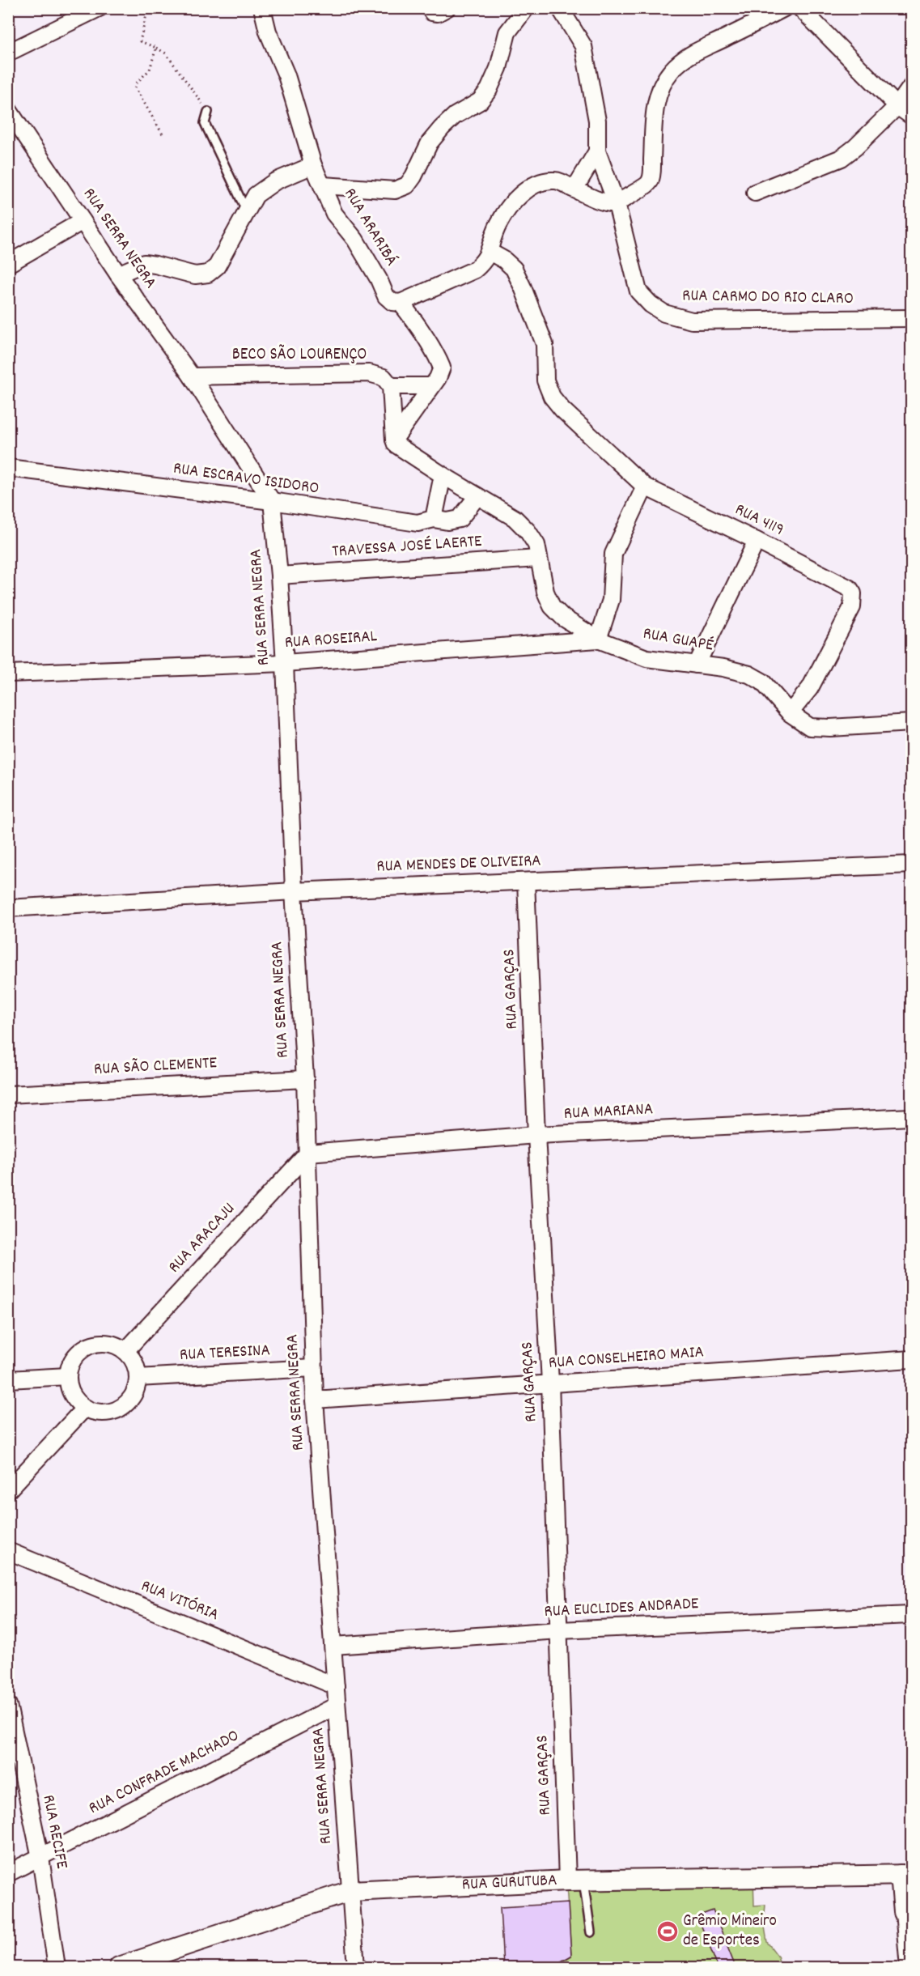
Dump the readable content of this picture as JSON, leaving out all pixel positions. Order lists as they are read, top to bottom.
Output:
{
  "streets": {
    "street": [
      "RUA ARARIBÁ",
      "RUA SERRA NEGRA",
      "RUA CARMO DO RIO CLARO",
      "BECO SÃO LOURENÇO",
      "RUA ESCRAVO ISIDORO",
      "RUA 4119",
      "TRAVESSA JOSÉ LAERTE",
      "RUA ROSEIRAL",
      "RUA GUAPÉ",
      "RUA MENDES DE OLIVEIRA",
      "RUA GARÇAS",
      "RUA SÃO CLEMENTE",
      "RUA MARIANA",
      "RUA ARACAJU",
      "RUA TERESINA",
      "RUA CONSELHEIRO MAIA",
      "RUA VITÓRIA",
      "RUA EUCLIDES ANDRADE",
      "RUA CONFRADE MACHADO",
      "RUA RECIFE",
      "RUA GURUTUBA"
    ]
  },
  "crossings": [
    ["RUA ARARIBÁ", "RUA GUAPÉ"],
    ["RUA SERRA NEGRA", "BECO SÃO LOURENÇO"],
    ["RUA SERRA NEGRA", "RUA ESCRAVO ISIDORO"],
    ["RUA SERRA NEGRA", "TRAVESSA JOSÉ LAERTE"],
    ["RUA SERRA NEGRA", "RUA ROSEIRAL"],
    ["RUA SERRA NEGRA", "RUA MENDES DE OLIVEIRA"],
    ["RUA SERRA NEGRA", "RUA SÃO CLEMENTE"],
    ["RUA SERRA NEGRA", "RUA MARIANA"],
    ["RUA SERRA NEGRA", "RUA ARACAJU"],
    ["RUA SERRA NEGRA", "RUA TERESINA"],
    ["RUA SERRA NEGRA", "RUA CONSELHEIRO MAIA"],
    ["RUA SERRA NEGRA", "RUA VITÓRIA"],
    ["RUA SERRA NEGRA", "RUA EUCLIDES ANDRADE"],
    ["RUA SERRA NEGRA", "RUA CONFRADE MACHADO"],
    ["RUA SERRA NEGRA", "RUA GURUTUBA"],
    ["RUA ESCRAVO ISIDORO", "RUA GUAPÉ"],
    ["RUA 4119", "RUA GUAPÉ"],
    ["TRAVESSA JOSÉ LAERTE", "RUA GUAPÉ"],
    ["RUA ROSEIRAL", "RUA GUAPÉ"],
    ["RUA MENDES DE OLIVEIRA", "RUA GARÇAS"],
    ["RUA GARÇAS", "RUA MARIANA"],
    ["RUA GARÇAS", "RUA CONSELHEIRO MAIA"],
    ["RUA GARÇAS", "RUA EUCLIDES ANDRADE"],
    ["RUA GARÇAS", "RUA GURUTUBA"],
    ["RUA MARIANA", "RUA ARACAJU"],
    ["RUA ARACAJU", "RUA TERESINA"],
    ["RUA CONFRADE MACHADO", "RUA RECIFE"]
  ],
  "places": {
    "sports": ["Grêmio Mineiro de Esportes"]
  }
}
